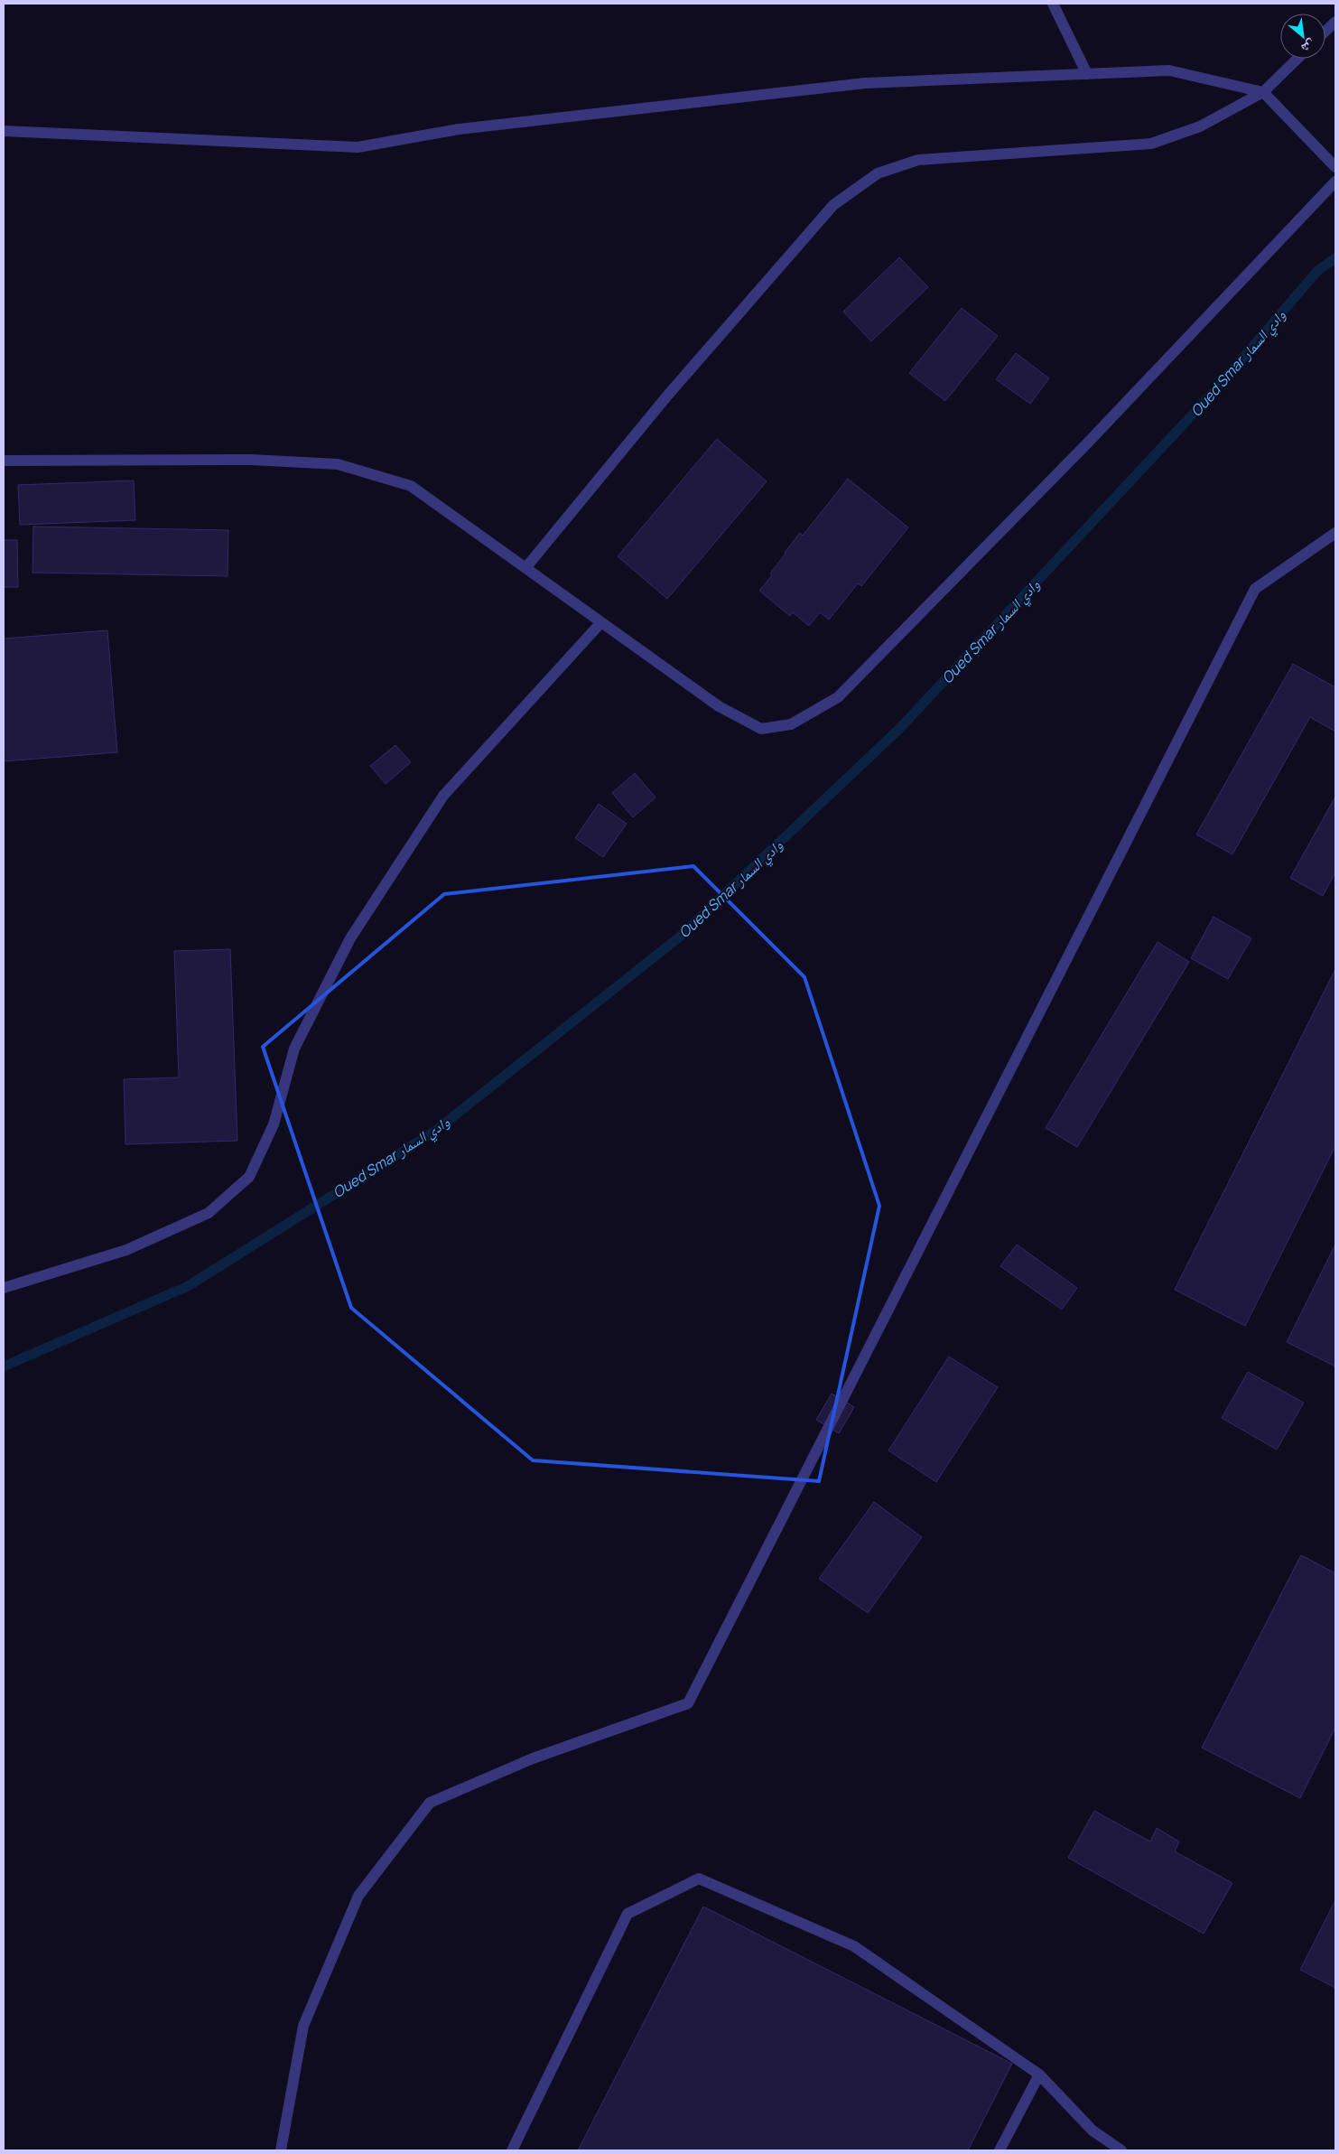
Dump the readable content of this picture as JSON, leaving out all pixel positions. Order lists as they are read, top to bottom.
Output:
{
  "water": ["Oued Smar وادي السمار"],
  "north": "bottom right"
}
